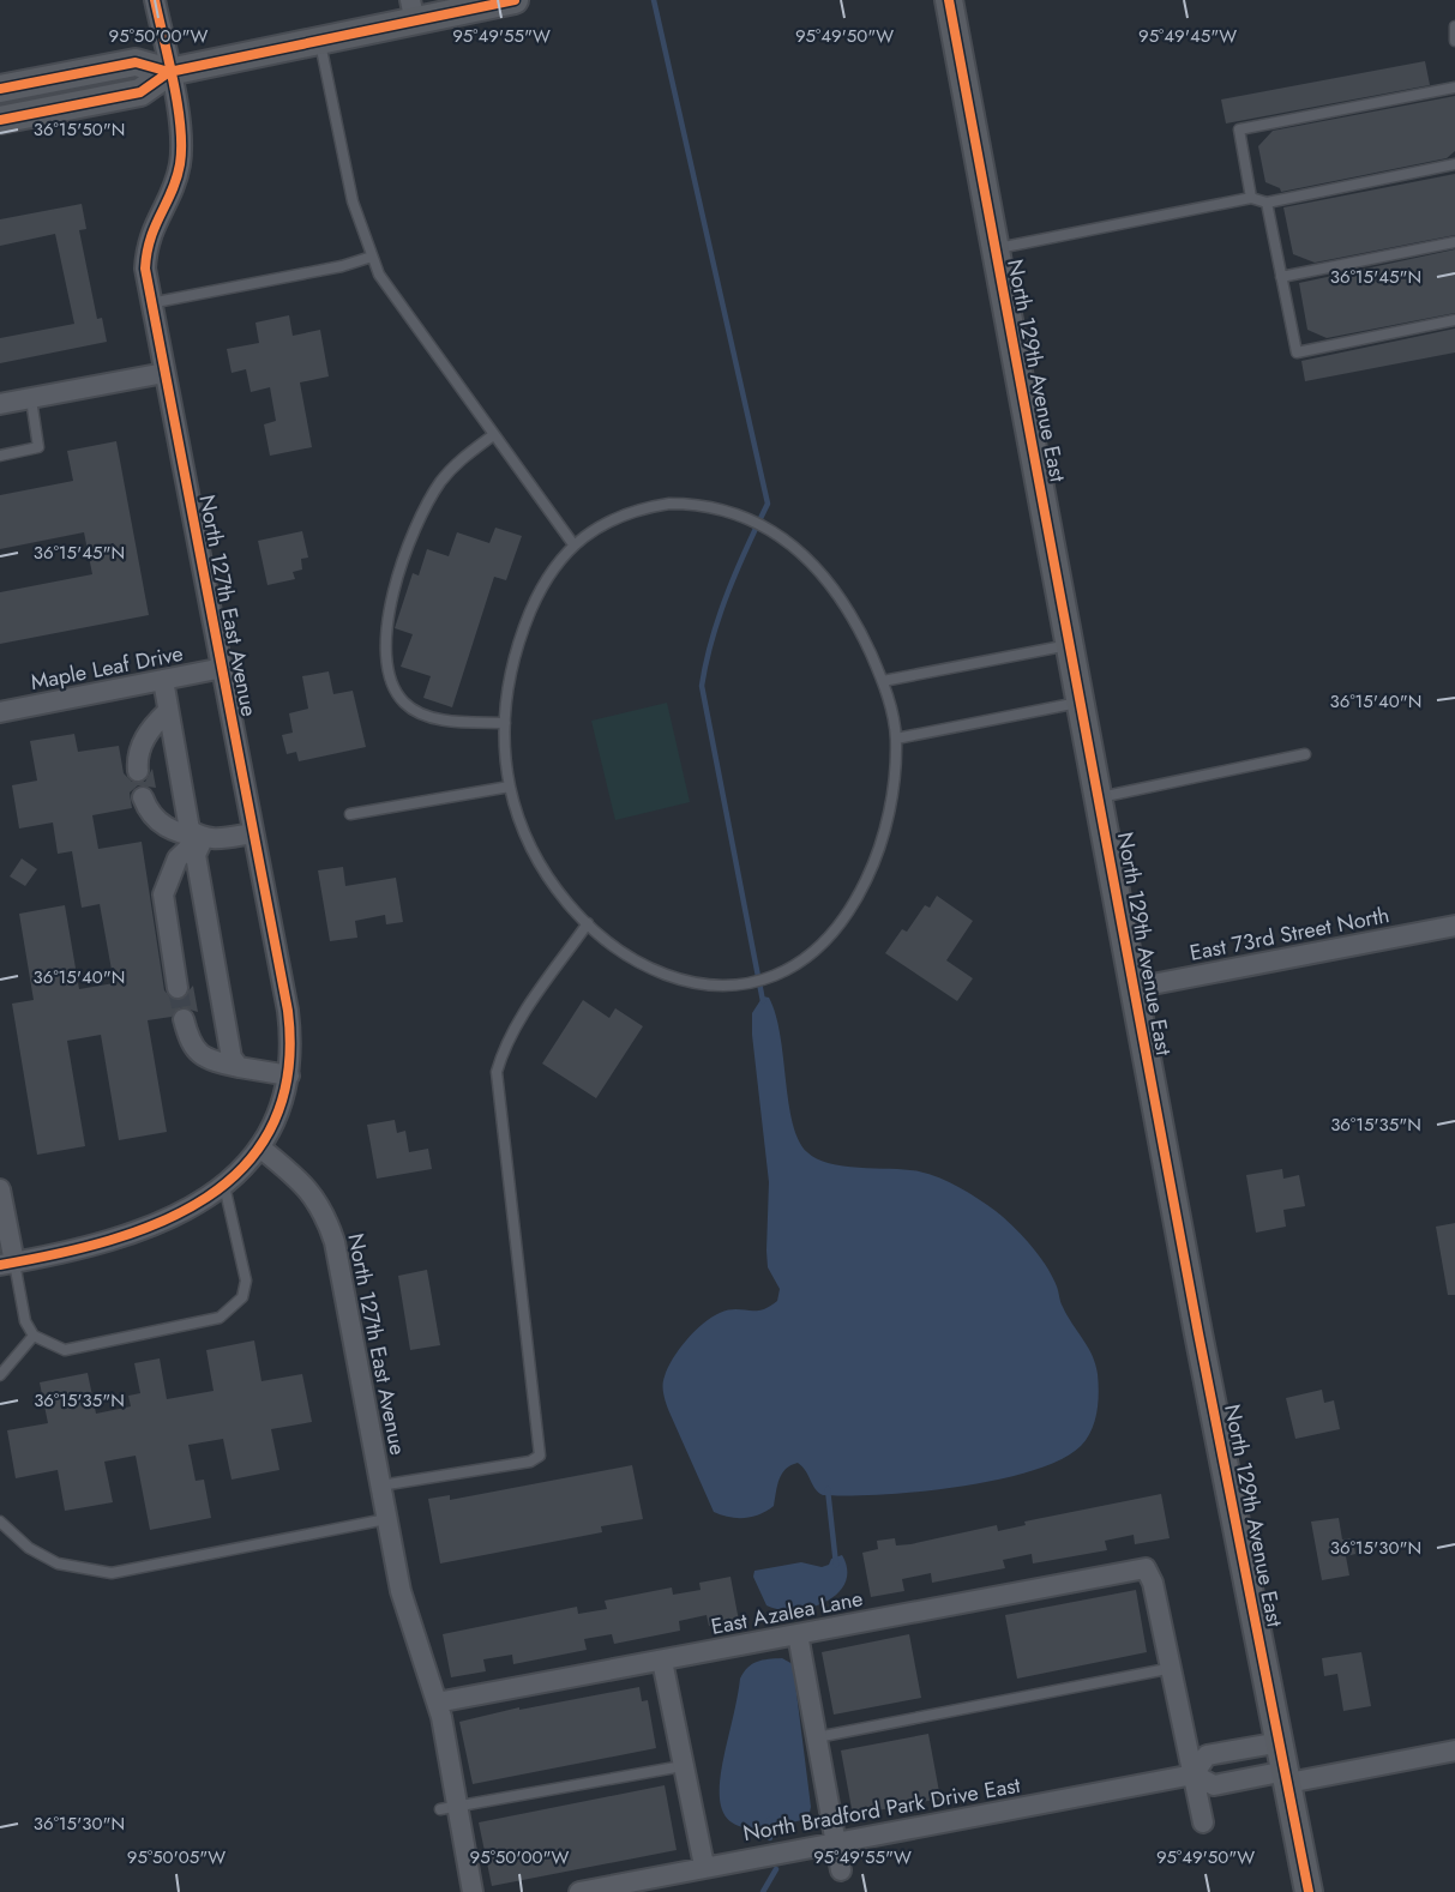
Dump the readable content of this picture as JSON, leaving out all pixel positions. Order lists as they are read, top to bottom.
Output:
{
  "streets": {
    "street": [
      "North 129th Avenue East",
      "North 127th East Avenue",
      "Maple Leaf Drive",
      "East 73rd Street North",
      "East Azalea Lane",
      "North Bradford Park Drive East"
    ]
  },
  "crossings": [
    ["North 129th Avenue East", "East 73rd Street North"],
    ["North 129th Avenue East", "North Bradford Park Drive East"],
    ["North 127th East Avenue", "Maple Leaf Drive"],
    ["North 127th East Avenue", "East Azalea Lane"]
  ],
  "coordinates": [
    "95°50'00\"W",
    "95°49'55\"W",
    "95°49'50\"W",
    "95°49'45\"W",
    "36°15'50\"N",
    "36°15'45\"N",
    "36°15'40\"N",
    "36°15'35\"N",
    "36°15'30\"N",
    "95°50'05\"W"
  ]
}
